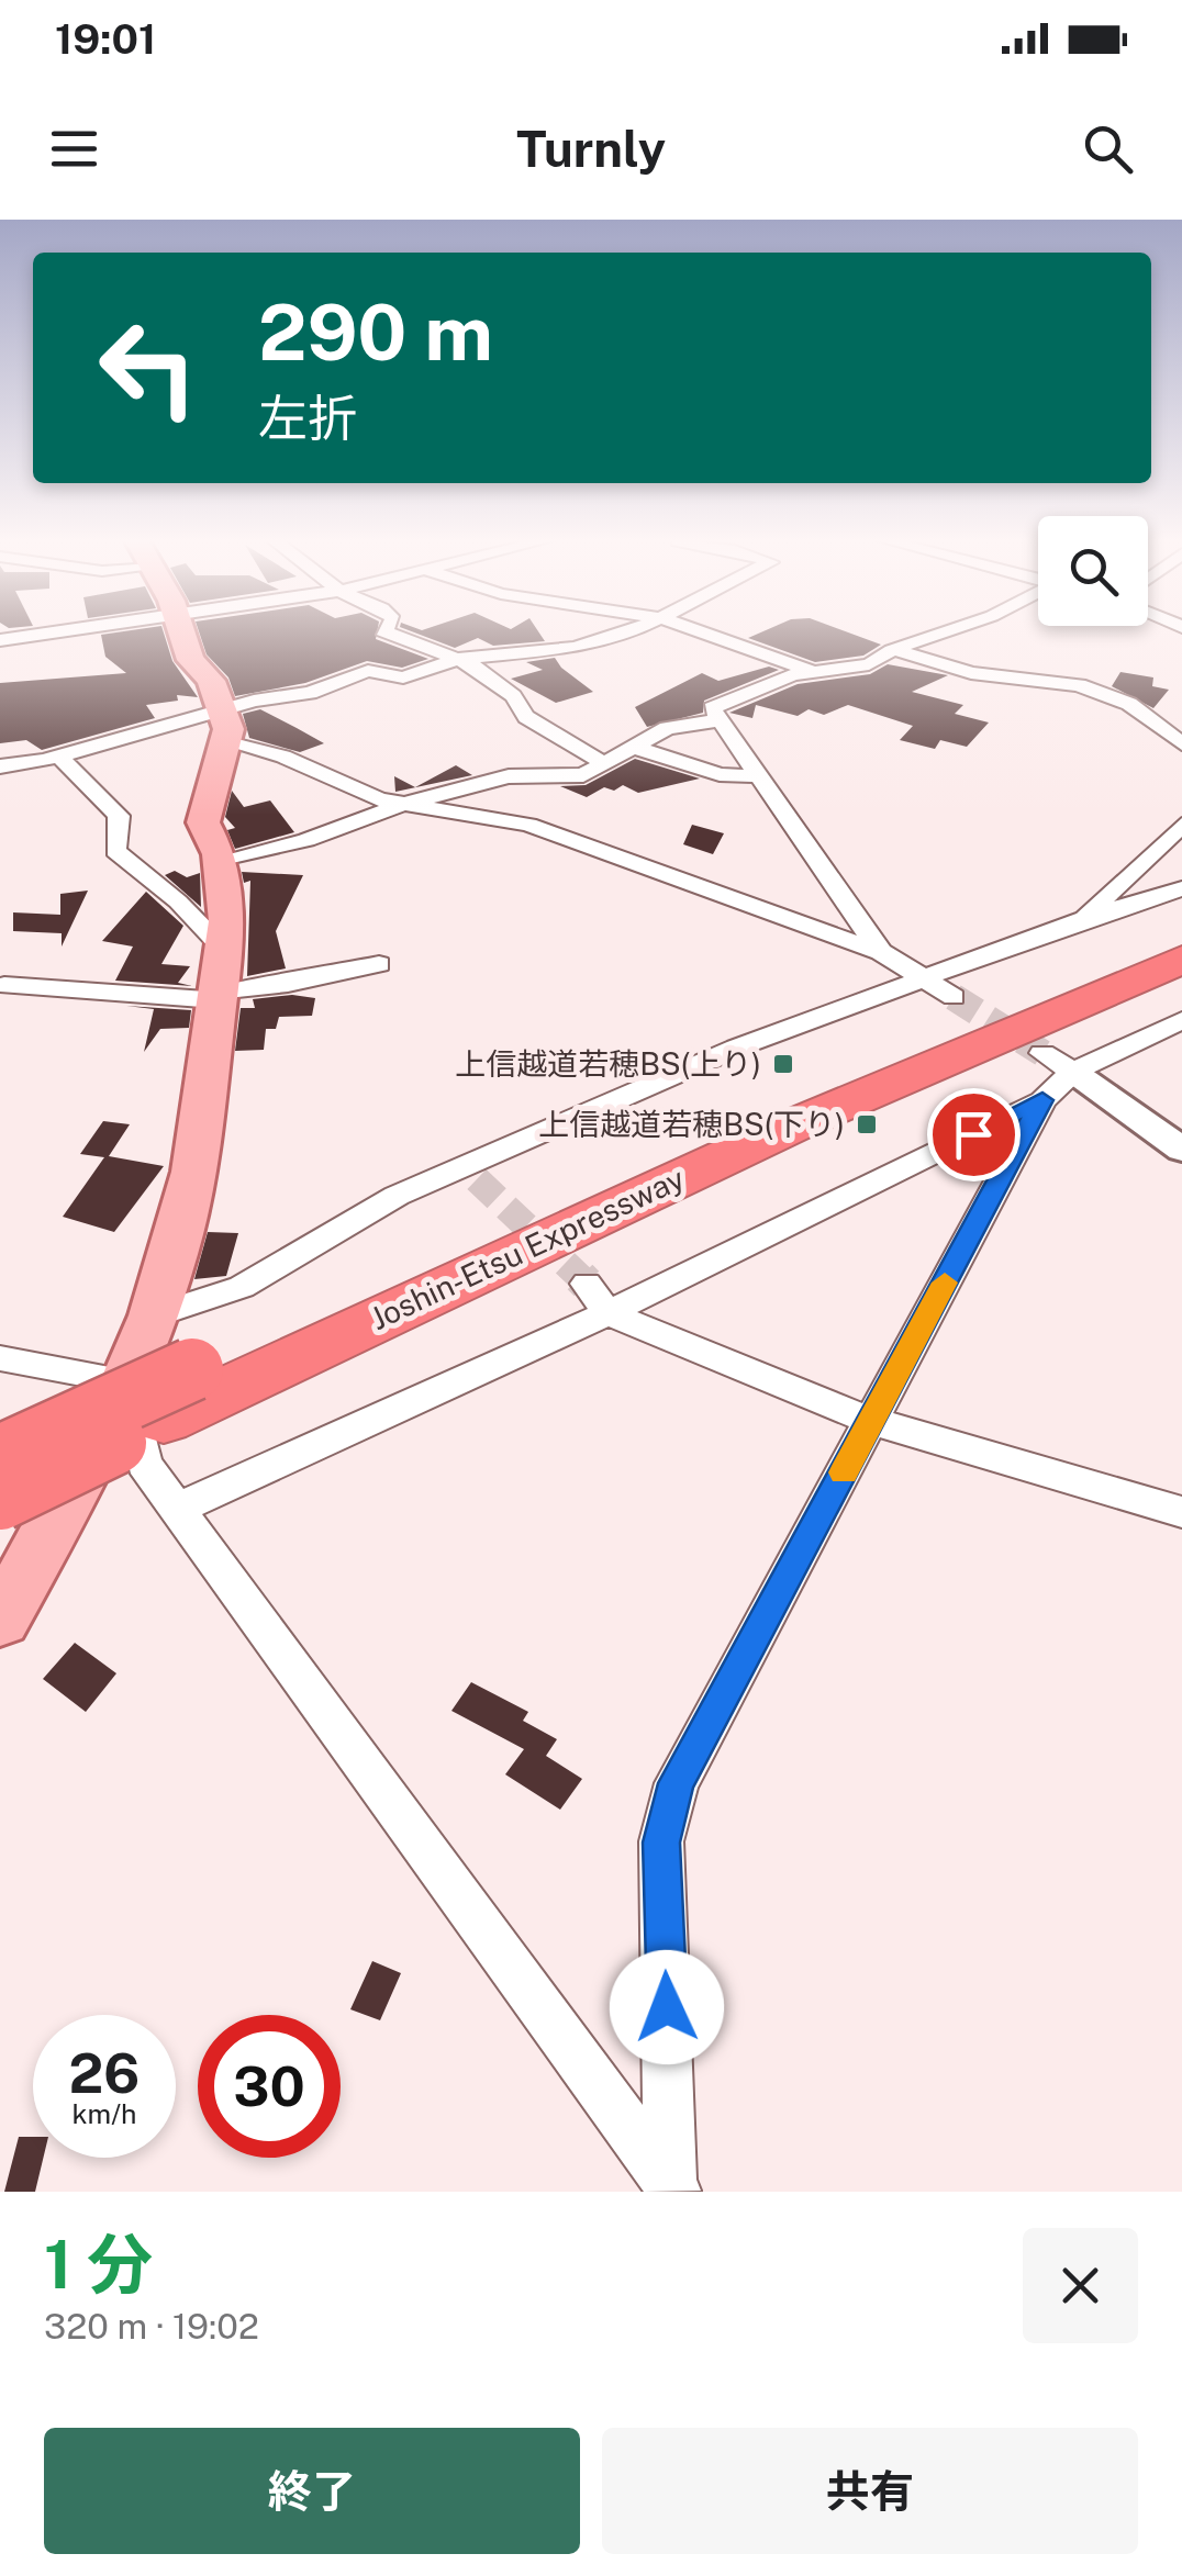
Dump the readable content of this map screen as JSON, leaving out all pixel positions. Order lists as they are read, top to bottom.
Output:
{
  "streets": {
    "highway": ["Joshin-Etsu Expressway"]
  },
  "places": {
    "transit": ["上信越道若穂BS(上り)", "上信越道若穂BS(下り)"]
  },
  "page": {
    "status": "19:01",
    "header": "Turnly",
    "turn": ["290 m", "左折"],
    "speed": "26 km/h",
    "limit": "30",
    "heading": ["1 分", "320 m · 19:02"],
    "buttons": ["終了", "共有"]
  }
}
